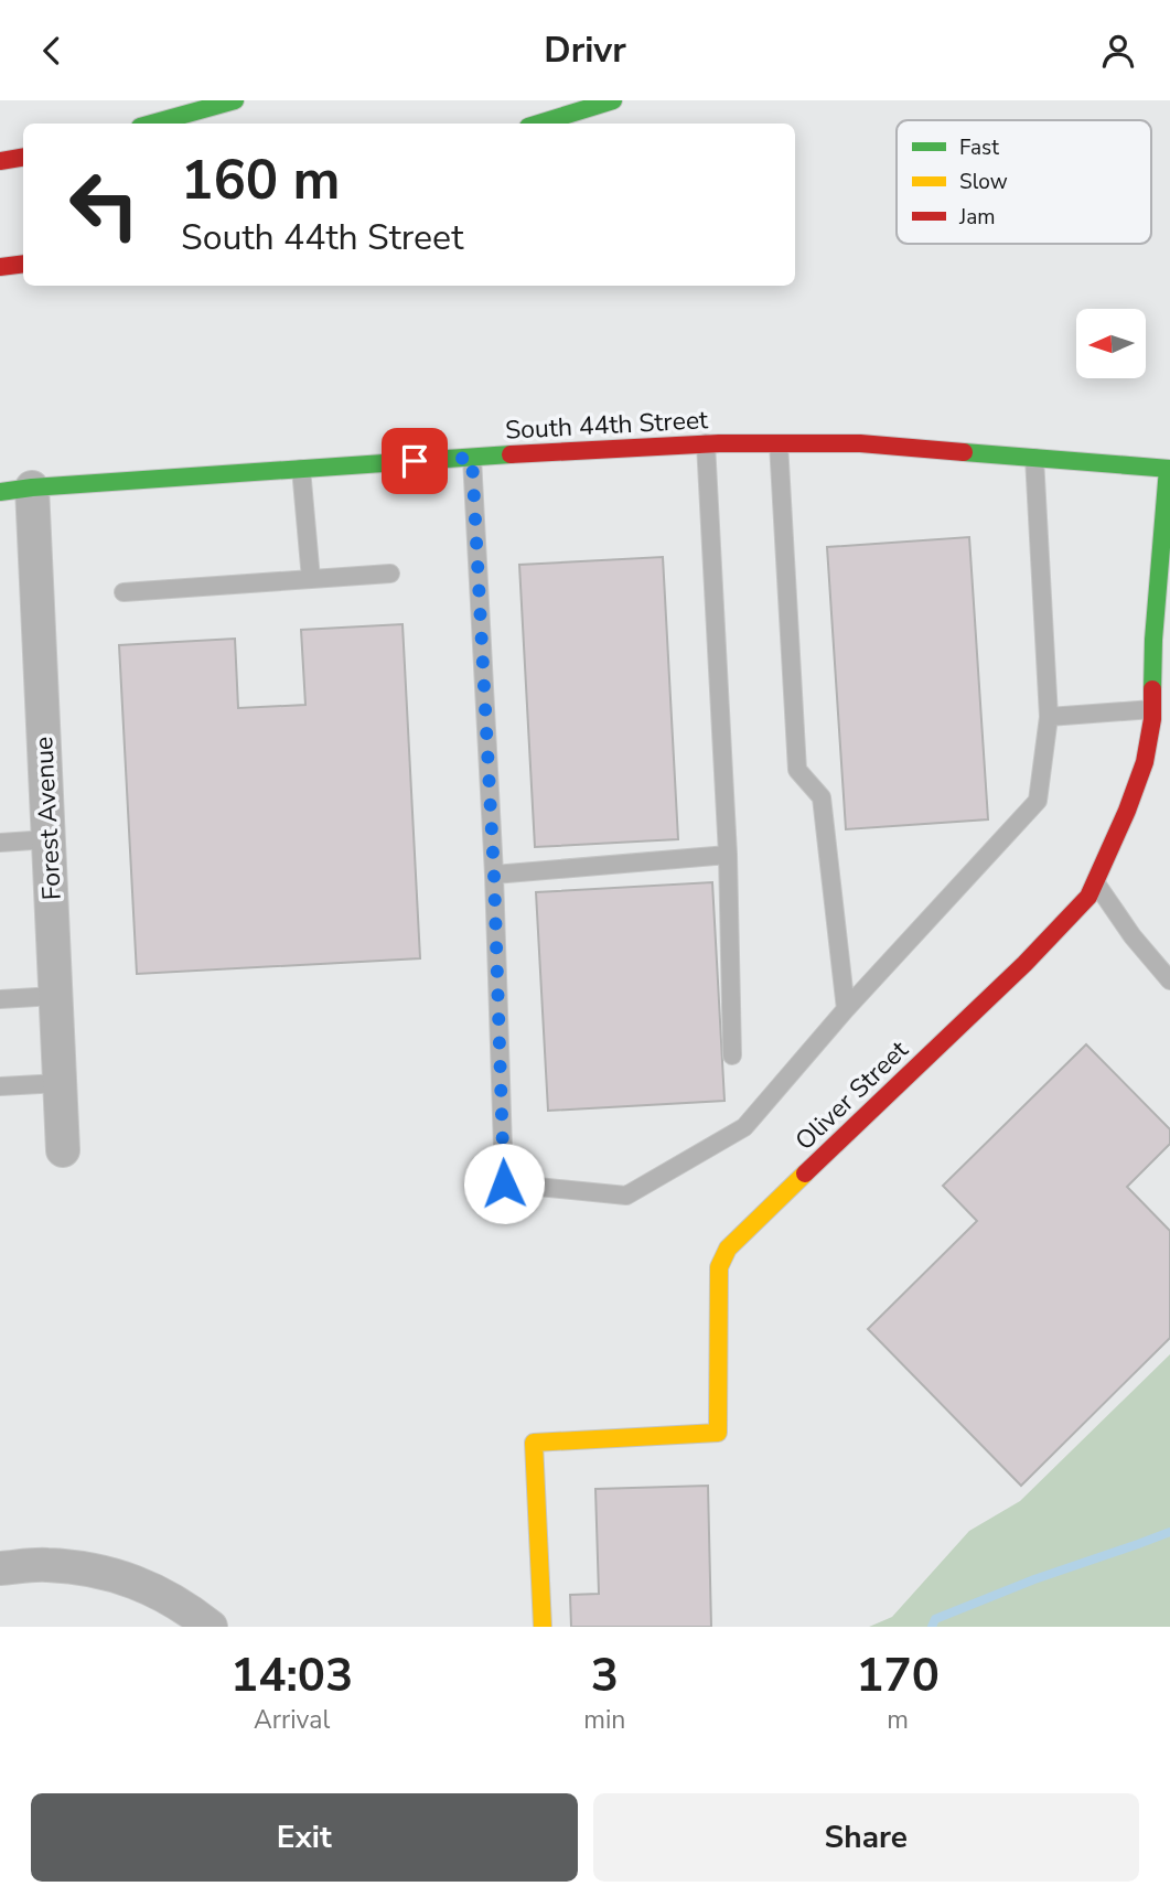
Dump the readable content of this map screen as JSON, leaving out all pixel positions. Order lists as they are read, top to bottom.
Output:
{
  "streets": {
    "main road": ["South 44th Street", "Oliver Street"],
    "street": ["Forest Avenue"]
  },
  "crossings": [
    ["South 44th Street", "Forest Avenue"],
    ["South 44th Street", "Oliver Street"]
  ],
  "legend": ["Fast", "Slow", "Jam"],
  "north": "left",
  "page": {
    "header": "Drivr",
    "turn": ["160 m", "South 44th Street"],
    "eta": [
      "14:03",
      "Arrival",
      "3",
      "min",
      "170",
      "m"
    ],
    "buttons": ["Exit", "Share"]
  }
}
